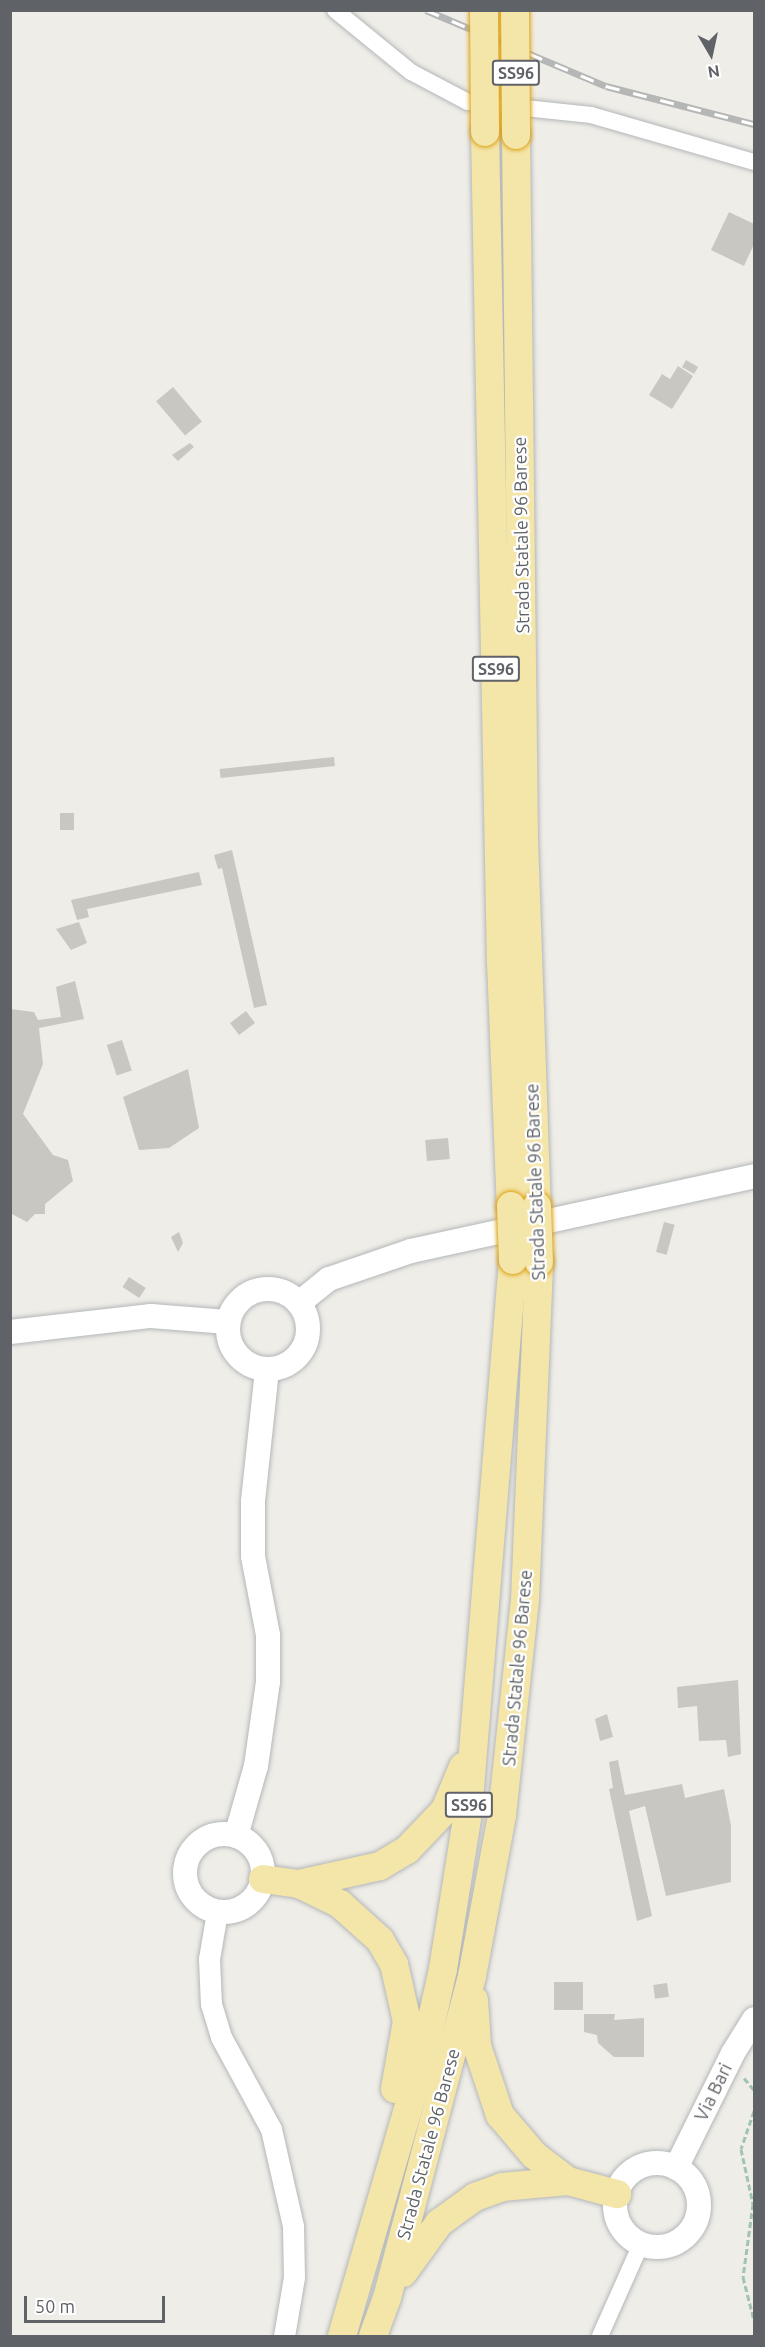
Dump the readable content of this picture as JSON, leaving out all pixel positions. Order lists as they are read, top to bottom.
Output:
{
  "streets": {
    "highway": ["SS96", "Strada Statale 96 Barese"],
    "main road": ["Via Bari"]
  },
  "scale_bar": "50 m",
  "north": "bottom"
}
